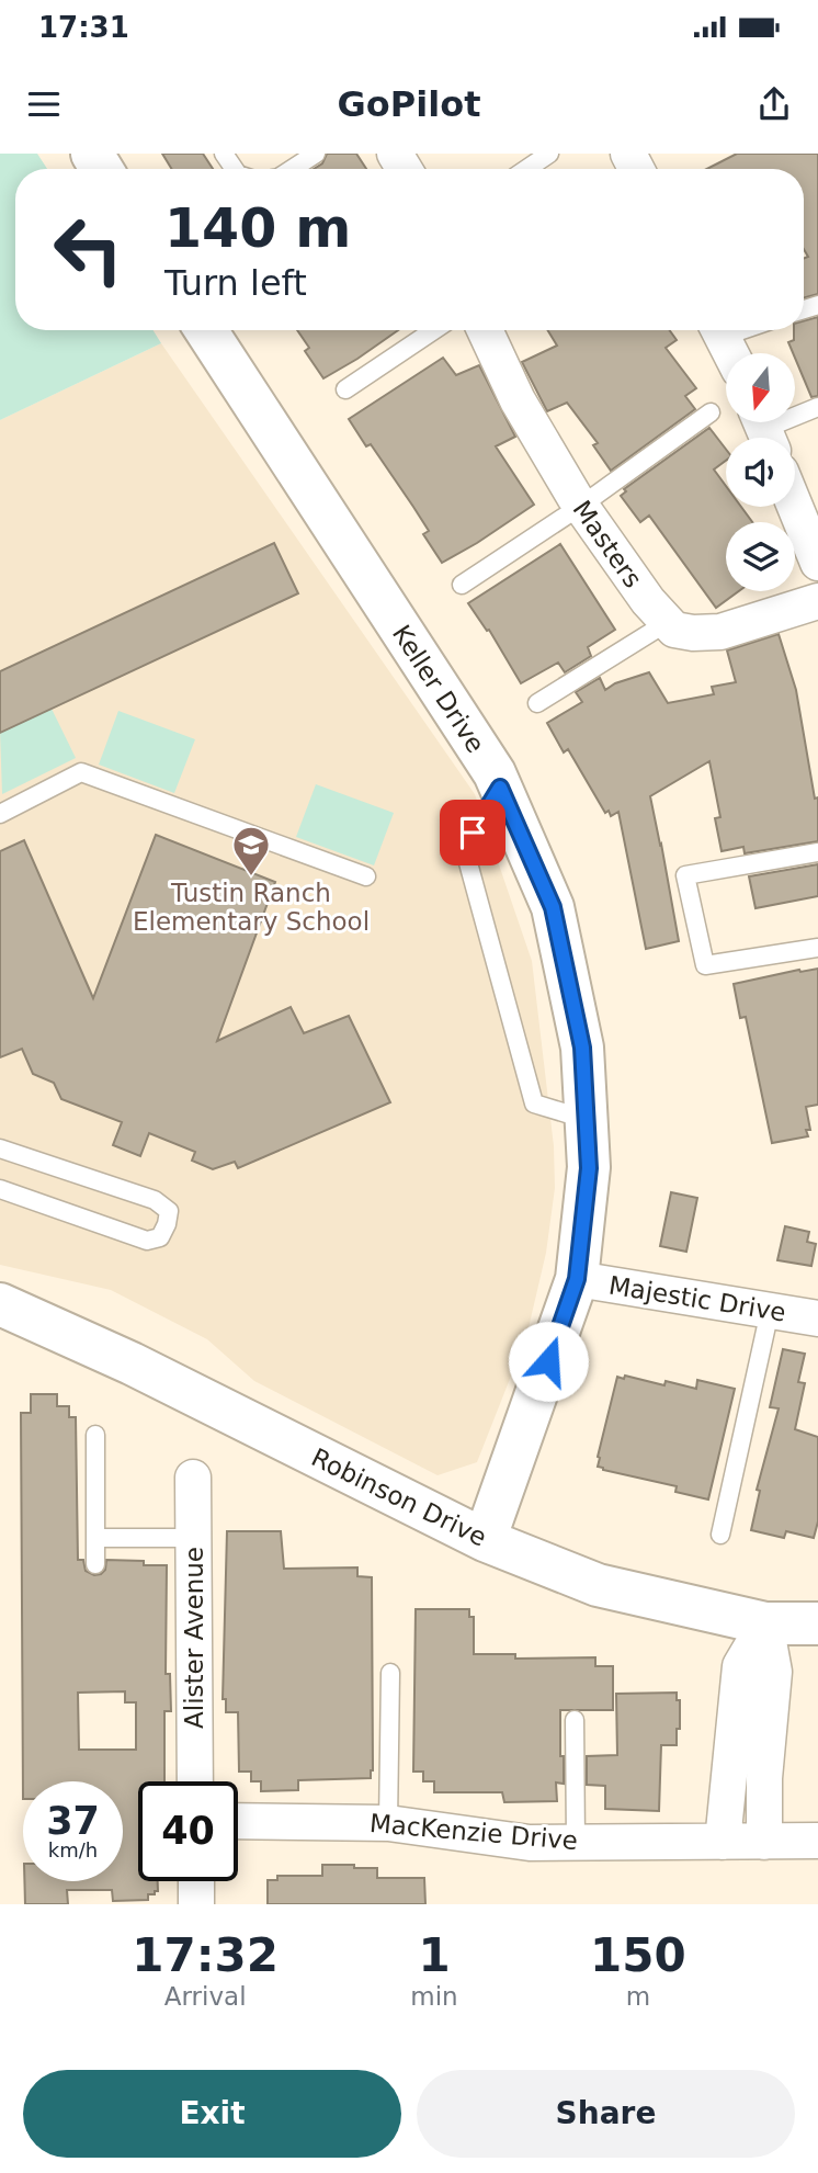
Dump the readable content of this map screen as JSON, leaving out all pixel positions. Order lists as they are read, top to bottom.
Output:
{
  "streets": {
    "street": [
      "Masters",
      "Keller Drive",
      "Majestic Drive",
      "Robinson Drive",
      "Alister Avenue",
      "MacKenzie Drive"
    ]
  },
  "crossings": [
    ["Keller Drive", "Majestic Drive"],
    ["Keller Drive", "Robinson Drive"]
  ],
  "places": {
    "school or university": ["Tustin Ranch Elementary School"]
  },
  "north": "bottom",
  "page": {
    "status": "17:31",
    "header": "GoPilot",
    "turn": ["140 m", "Turn left"],
    "speed": "37 km/h",
    "limit": "40",
    "eta": [
      "17:32",
      "Arrival",
      "1",
      "min",
      "150",
      "m"
    ],
    "buttons": ["Exit", "Share"]
  }
}
